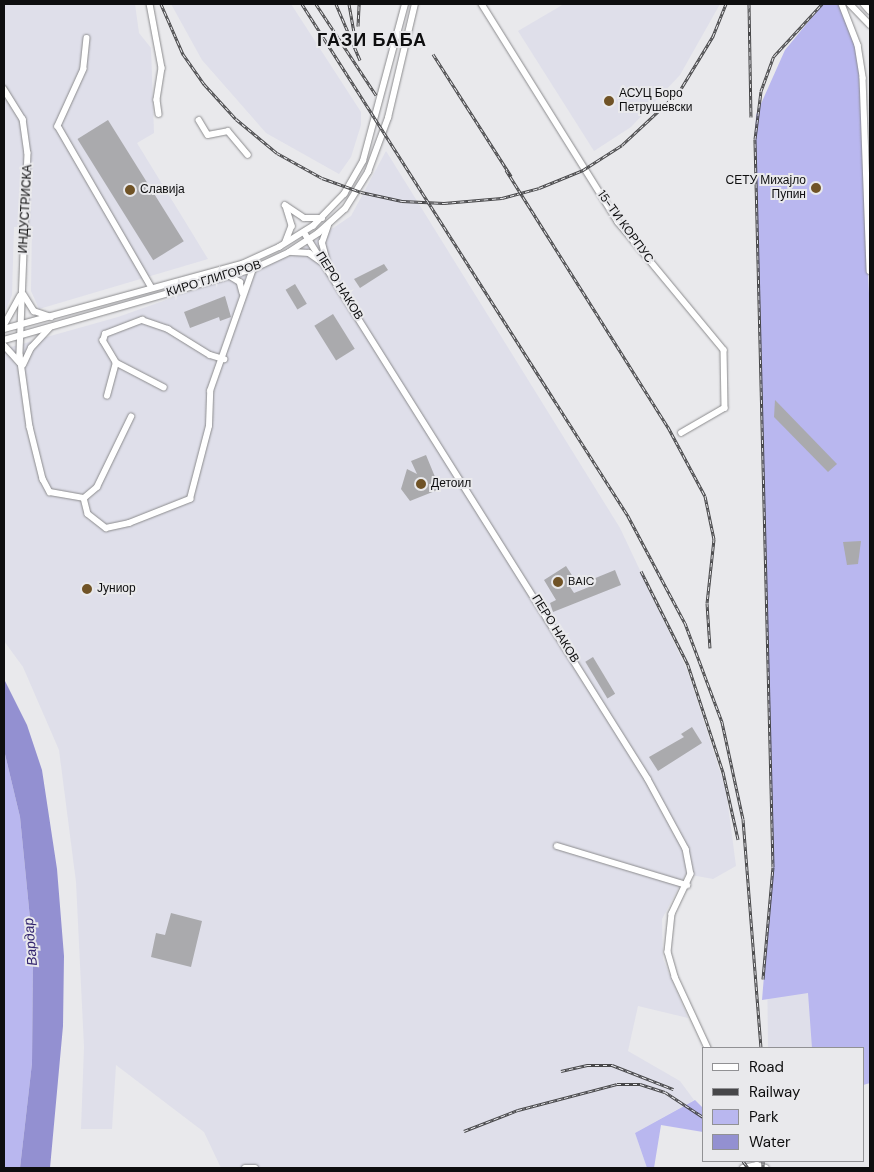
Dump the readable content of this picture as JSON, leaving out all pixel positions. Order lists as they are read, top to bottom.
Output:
{
  "streets": {
    "street": [
      "ИНДУСТРИСКА",
      "15-ТИ КОРПУС",
      "КИРО ГЛИГОРОВ",
      "ПЕРО НАКОВ"
    ]
  },
  "crossings": [
    ["ИНДУСТРИСКА", "КИРО ГЛИГОРОВ"],
    ["КИРО ГЛИГОРОВ", "ПЕРО НАКОВ"]
  ],
  "districts": ["ГАЗИ БАБА"],
  "water": ["Вардар"],
  "places": [
    "АСУЦ Боро Петрушевски",
    "СЕТУ Михајло Пупин",
    "Славија",
    "Детоил",
    "BAIC",
    "Јуниор"
  ],
  "legend": [
    "Road",
    "Railway",
    "Park",
    "Water"
  ]
}
